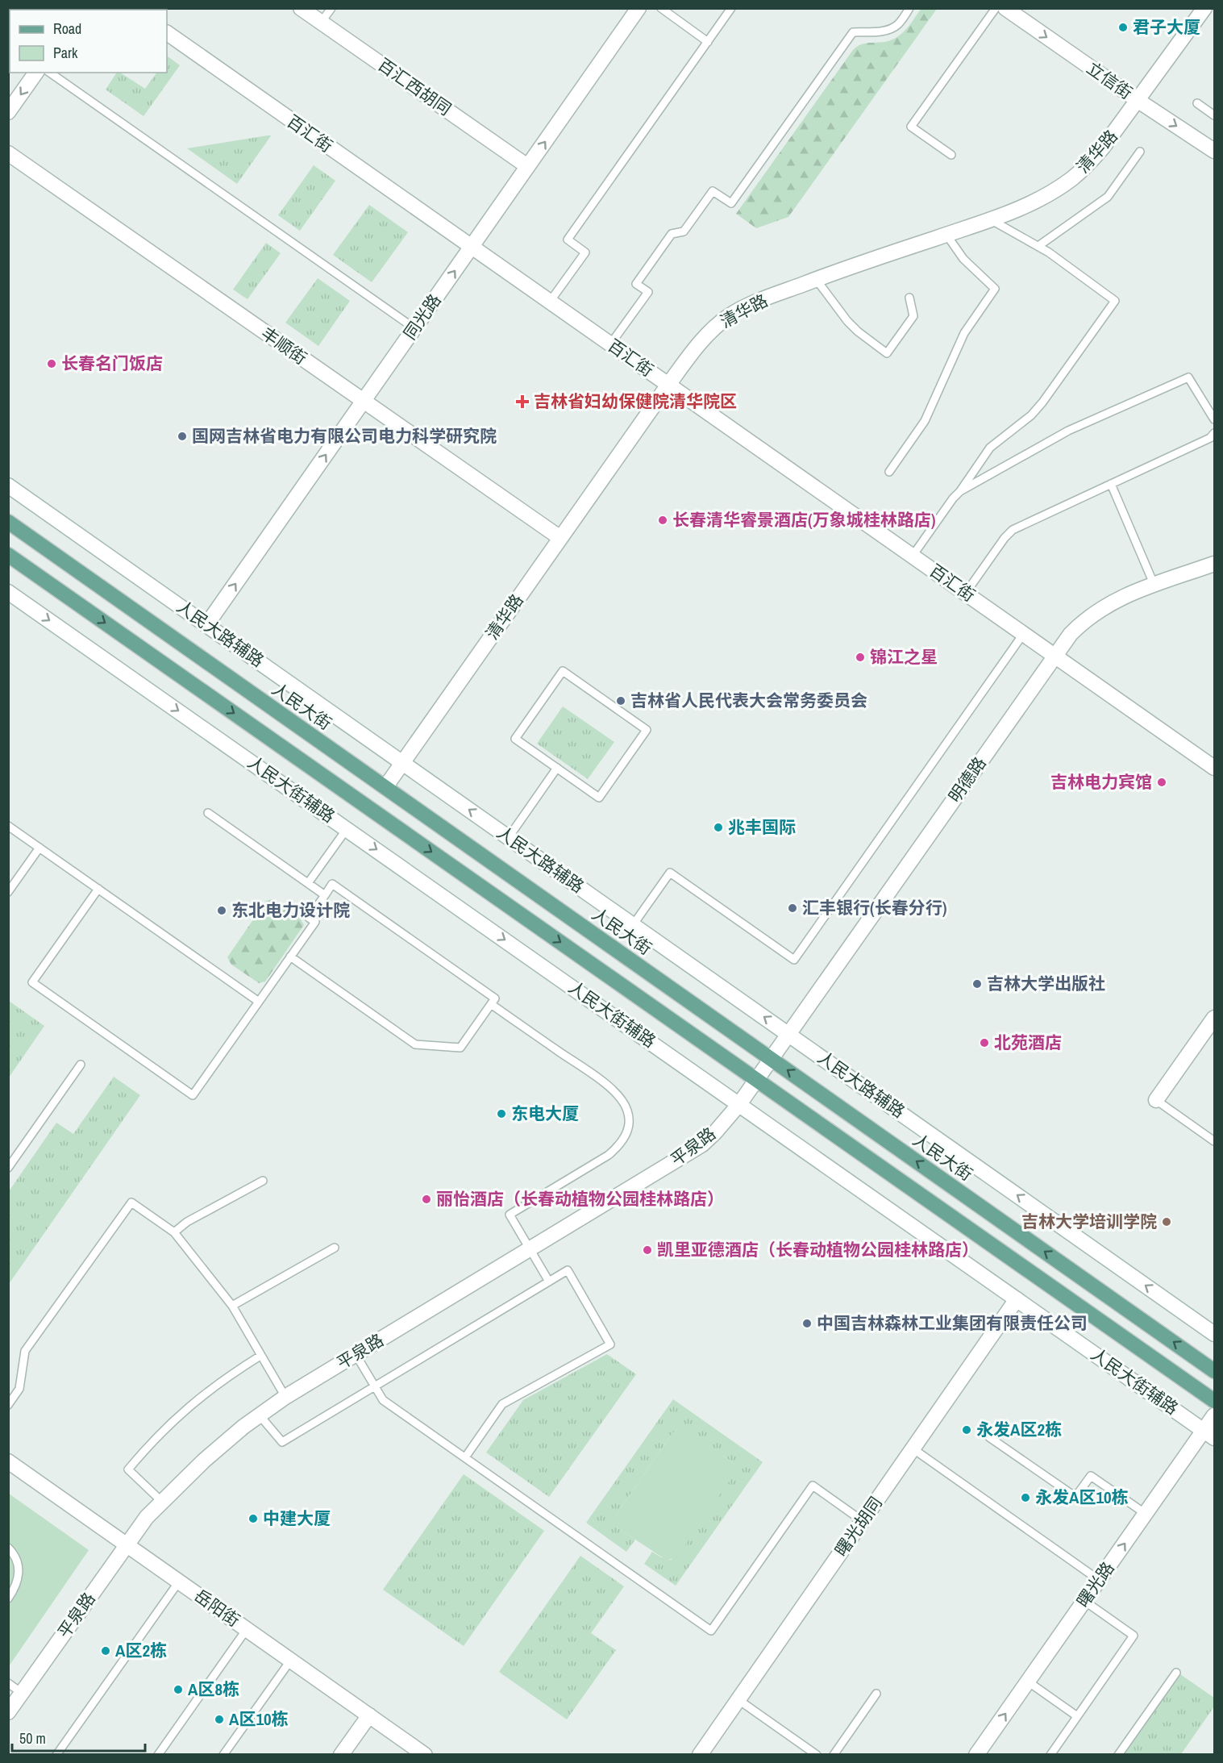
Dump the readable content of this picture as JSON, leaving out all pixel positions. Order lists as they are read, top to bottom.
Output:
{
  "streets": {
    "main road": ["人民大街"],
    "street": [
      "立信街",
      "百汇西胡同",
      "百汇街",
      "清华路",
      "同光路",
      "丰顺街",
      "人民大路辅路",
      "明德路",
      "人民大街辅路",
      "平泉路",
      "曙光胡同",
      "曙光路",
      "岳阳街"
    ]
  },
  "crossings": [
    ["立信街", "清华路"],
    ["百汇西胡同", "同光路"],
    ["百汇街", "清华路"],
    ["百汇街", "同光路"],
    ["百汇街", "明德路"],
    ["清华路", "丰顺街"],
    ["清华路", "人民大路辅路"],
    ["清华路", "人民大街"],
    ["同光路", "丰顺街"],
    ["同光路", "人民大路辅路"],
    ["人民大路辅路", "明德路"],
    ["人民大街", "明德路"],
    ["人民大街", "平泉路"],
    ["明德路", "平泉路"],
    ["人民大街辅路", "平泉路"],
    ["人民大街辅路", "曙光胡同"],
    ["人民大街辅路", "曙光路"],
    ["平泉路", "岳阳街"]
  ],
  "one_way": [
    "立信街",
    "同光路",
    "人民大路辅路",
    "人民大街辅路",
    "曙光路"
  ],
  "places": {
    "other": [
      "君子大厦",
      "长春名门饭店",
      "国网吉林省电力有限公司电力科学研究院",
      "长春清华睿景酒店(万象城桂林路店)",
      "锦江之星",
      "吉林省人民代表大会常务委员会",
      "吉林电力宾馆",
      "兆丰国际",
      "汇丰银行(长春分行)",
      "东北电力设计院",
      "吉林大学出版社",
      "北苑酒店",
      "东电大厦",
      "丽怡酒店（长春动植物公园桂林路店）",
      "吉林大学培训学院",
      "凯里亚德酒店（长春动植物公园桂林路店）",
      "中国吉林森林工业集团有限责任公司",
      "永发A区2栋",
      "永发A区10栋",
      "中建大厦",
      "A区2栋",
      "A区8栋",
      "A区10栋"
    ],
    "health": ["吉林省妇幼保健院清华院区"]
  },
  "legend": ["Road", "Park"],
  "scale_bar": "50 m"
}
